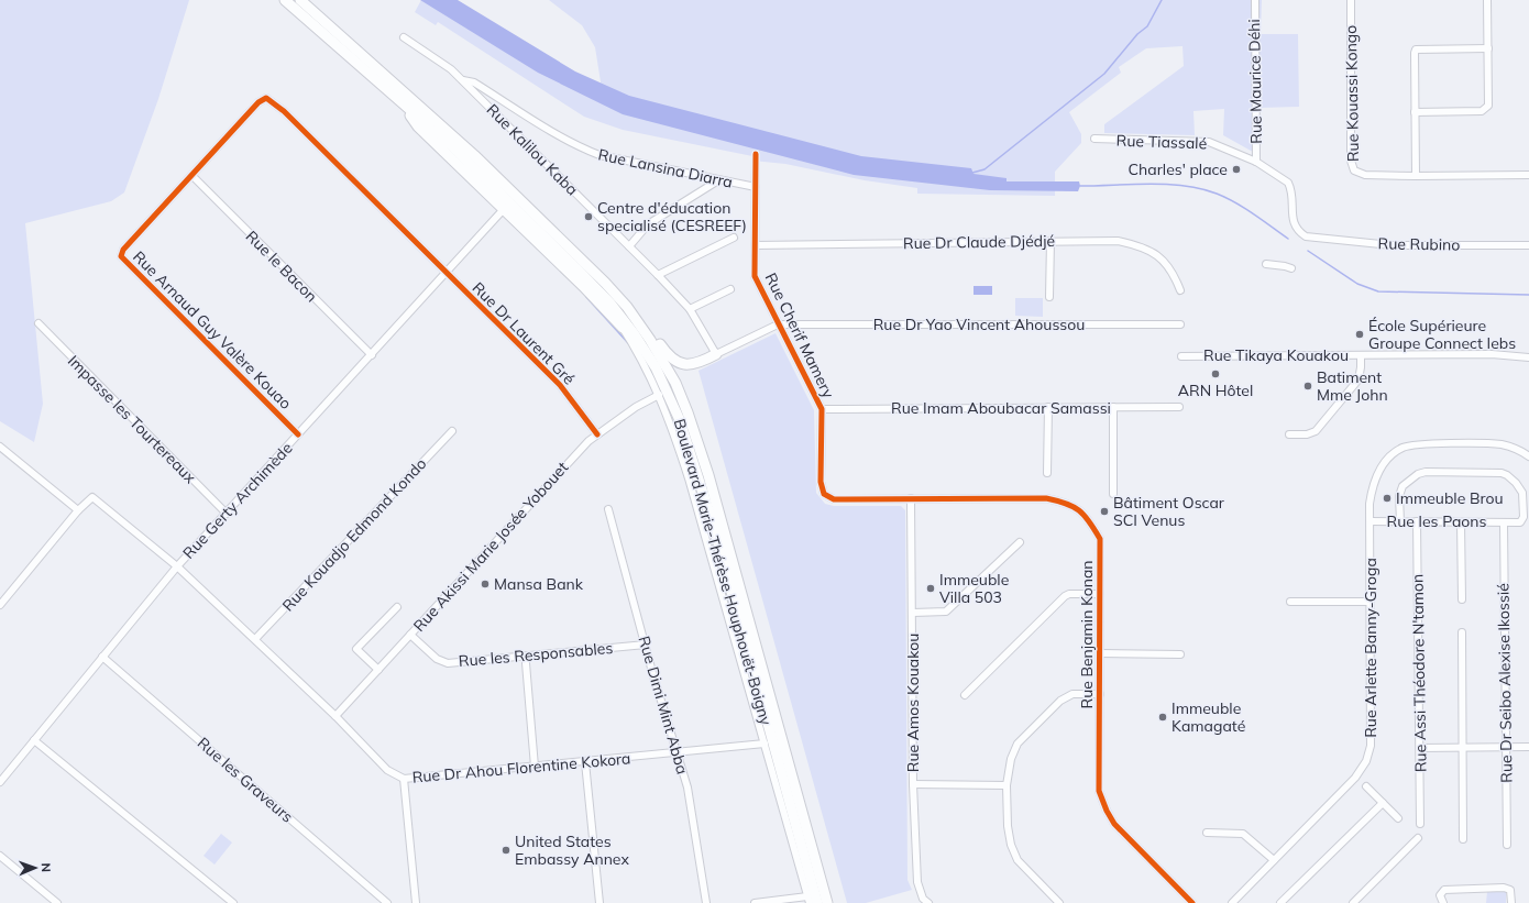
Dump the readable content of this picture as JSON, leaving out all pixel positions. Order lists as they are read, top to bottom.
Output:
{
  "streets": {
    "main road": ["Boulevard Marie-Thérèse Houphouët-Boigny"],
    "street": [
      "Rue Maurice Déhi",
      "Rue Kouassi Kongo",
      "Rue Tiassalé",
      "Rue Kalilou Kaba",
      "Rue Lansina Diarra",
      "Rue Dr Claude Djédjé",
      "Rue Rubino",
      "Rue le Bacon",
      "Rue Dr Yao Vincent Ahoussou",
      "Rue Arnaud Guy Valère Kouao",
      "Rue Dr Laurent Gré",
      "Rue Cherif Mamery",
      "Rue Tikaya Kouakou",
      "Rue Imam Aboubacar Samassi",
      "Impasse les Tourtereaux",
      "Rue Gerty Archimède",
      "Rue les Paons",
      "Rue Kouadjo Edmond Kondo",
      "Rue Akissi Marie Josée Yobouet",
      "Rue Benjamin Konan",
      "Rue Arlette Banny-Groga",
      "Rue les Responsables",
      "Rue Assi Théodore N'tamon",
      "Rue Dr Seibo Alexise Ikossié",
      "Rue Amos Kouakou",
      "Rue Dimi Mint Abba",
      "Rue Dr Ahou Florentine Kokora",
      "Rue les Graveurs"
    ]
  },
  "crossings": [
    ["Rue Maurice Déhi", "Rue Tiassalé"],
    ["Rue Tiassalé", "Rue Rubino"],
    ["Rue Kalilou Kaba", "Rue Lansina Diarra"],
    ["Rue Lansina Diarra", "Rue Cherif Mamery"],
    ["Rue Dr Claude Djédjé", "Rue Cherif Mamery"],
    ["Rue le Bacon", "Rue Arnaud Guy Valère Kouao"],
    ["Rue le Bacon", "Rue Gerty Archimède"],
    ["Rue Dr Yao Vincent Ahoussou", "Rue Cherif Mamery"],
    ["Rue Arnaud Guy Valère Kouao", "Rue Dr Laurent Gré"],
    ["Rue Arnaud Guy Valère Kouao", "Rue Gerty Archimède"],
    ["Rue Dr Laurent Gré", "Rue Gerty Archimède"],
    ["Rue Dr Laurent Gré", "Rue Akissi Marie Josée Yobouet"],
    ["Rue Cherif Mamery", "Rue Imam Aboubacar Samassi"],
    ["Rue Cherif Mamery", "Rue Benjamin Konan"],
    ["Rue Cherif Mamery", "Rue Amos Kouakou"],
    ["Impasse les Tourtereaux", "Rue Gerty Archimède"],
    ["Rue Gerty Archimède", "Rue Dr Ahou Florentine Kokora"],
    ["Rue Gerty Archimède", "Rue les Graveurs"],
    ["Rue les Paons", "Rue Arlette Banny-Groga"],
    ["Rue les Paons", "Rue Assi Théodore N'tamon"],
    ["Rue les Paons", "Rue Dr Seibo Alexise Ikossié"],
    ["Rue Kouadjo Edmond Kondo", "Rue Dr Ahou Florentine Kokora"],
    ["Rue Akissi Marie Josée Yobouet", "Rue les Responsables"],
    ["Rue Akissi Marie Josée Yobouet", "Rue Dr Ahou Florentine Kokora"],
    ["Rue Benjamin Konan", "Rue Amos Kouakou"],
    ["Rue les Responsables", "Rue Dimi Mint Abba"],
    ["Rue Dimi Mint Abba", "Rue Dr Ahou Florentine Kokora"]
  ],
  "places": [
    "Charles' place",
    "Centre d'éducation specialisé (CESREEF)",
    "École Supérieure Groupe Connect Iebs",
    "ARN Hôtel",
    "Batiment Mme John",
    "Immeuble Brou",
    "Bâtiment Oscar SCI Venus",
    "Mansa Bank",
    "Immeuble Villa 503",
    "Immeuble Kamagaté",
    "United States Embassy Annex"
  ],
  "north": "right"
}
